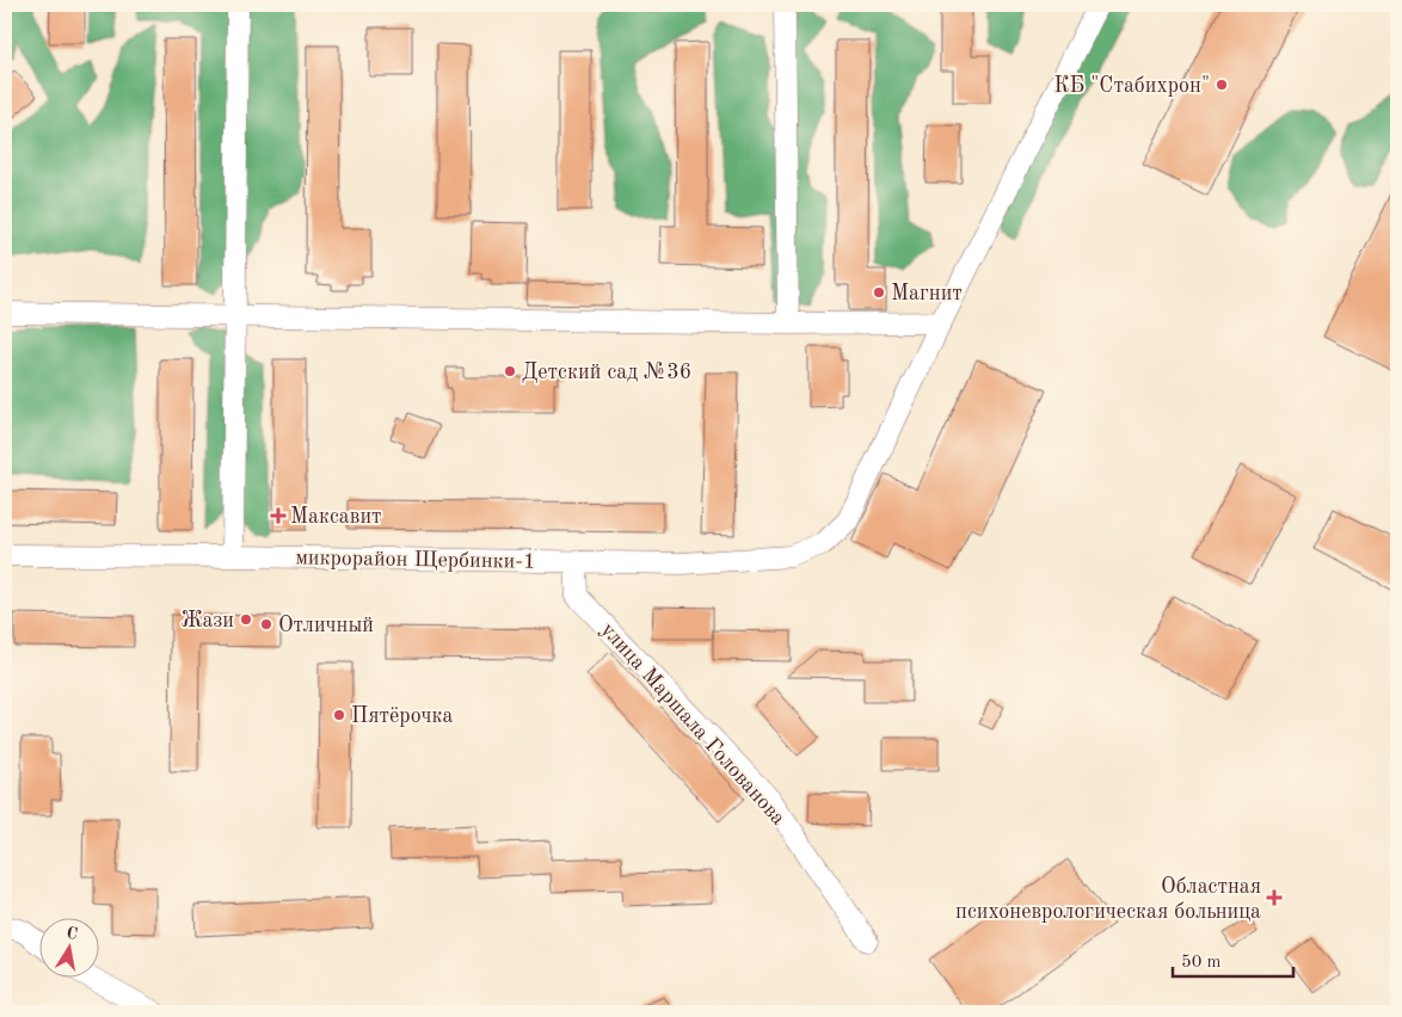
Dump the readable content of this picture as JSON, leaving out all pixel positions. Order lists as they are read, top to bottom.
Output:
{
  "streets": {
    "street": ["микрорайон Щербинки-1", "улица Маршала Голованова"]
  },
  "crossings": [
    ["микрорайон Щербинки-1", "улица Маршала Голованова"]
  ],
  "places": {
    "other": [
      "КБ \"Стабихрон\"",
      "Магнит",
      "Детский сад №36",
      "Жази",
      "Отличный",
      "Пятёрочка"
    ],
    "health": ["Максавит", "Областная психоневрологическая больница"]
  },
  "scale_bar": "50 m",
  "north": "top"
}
